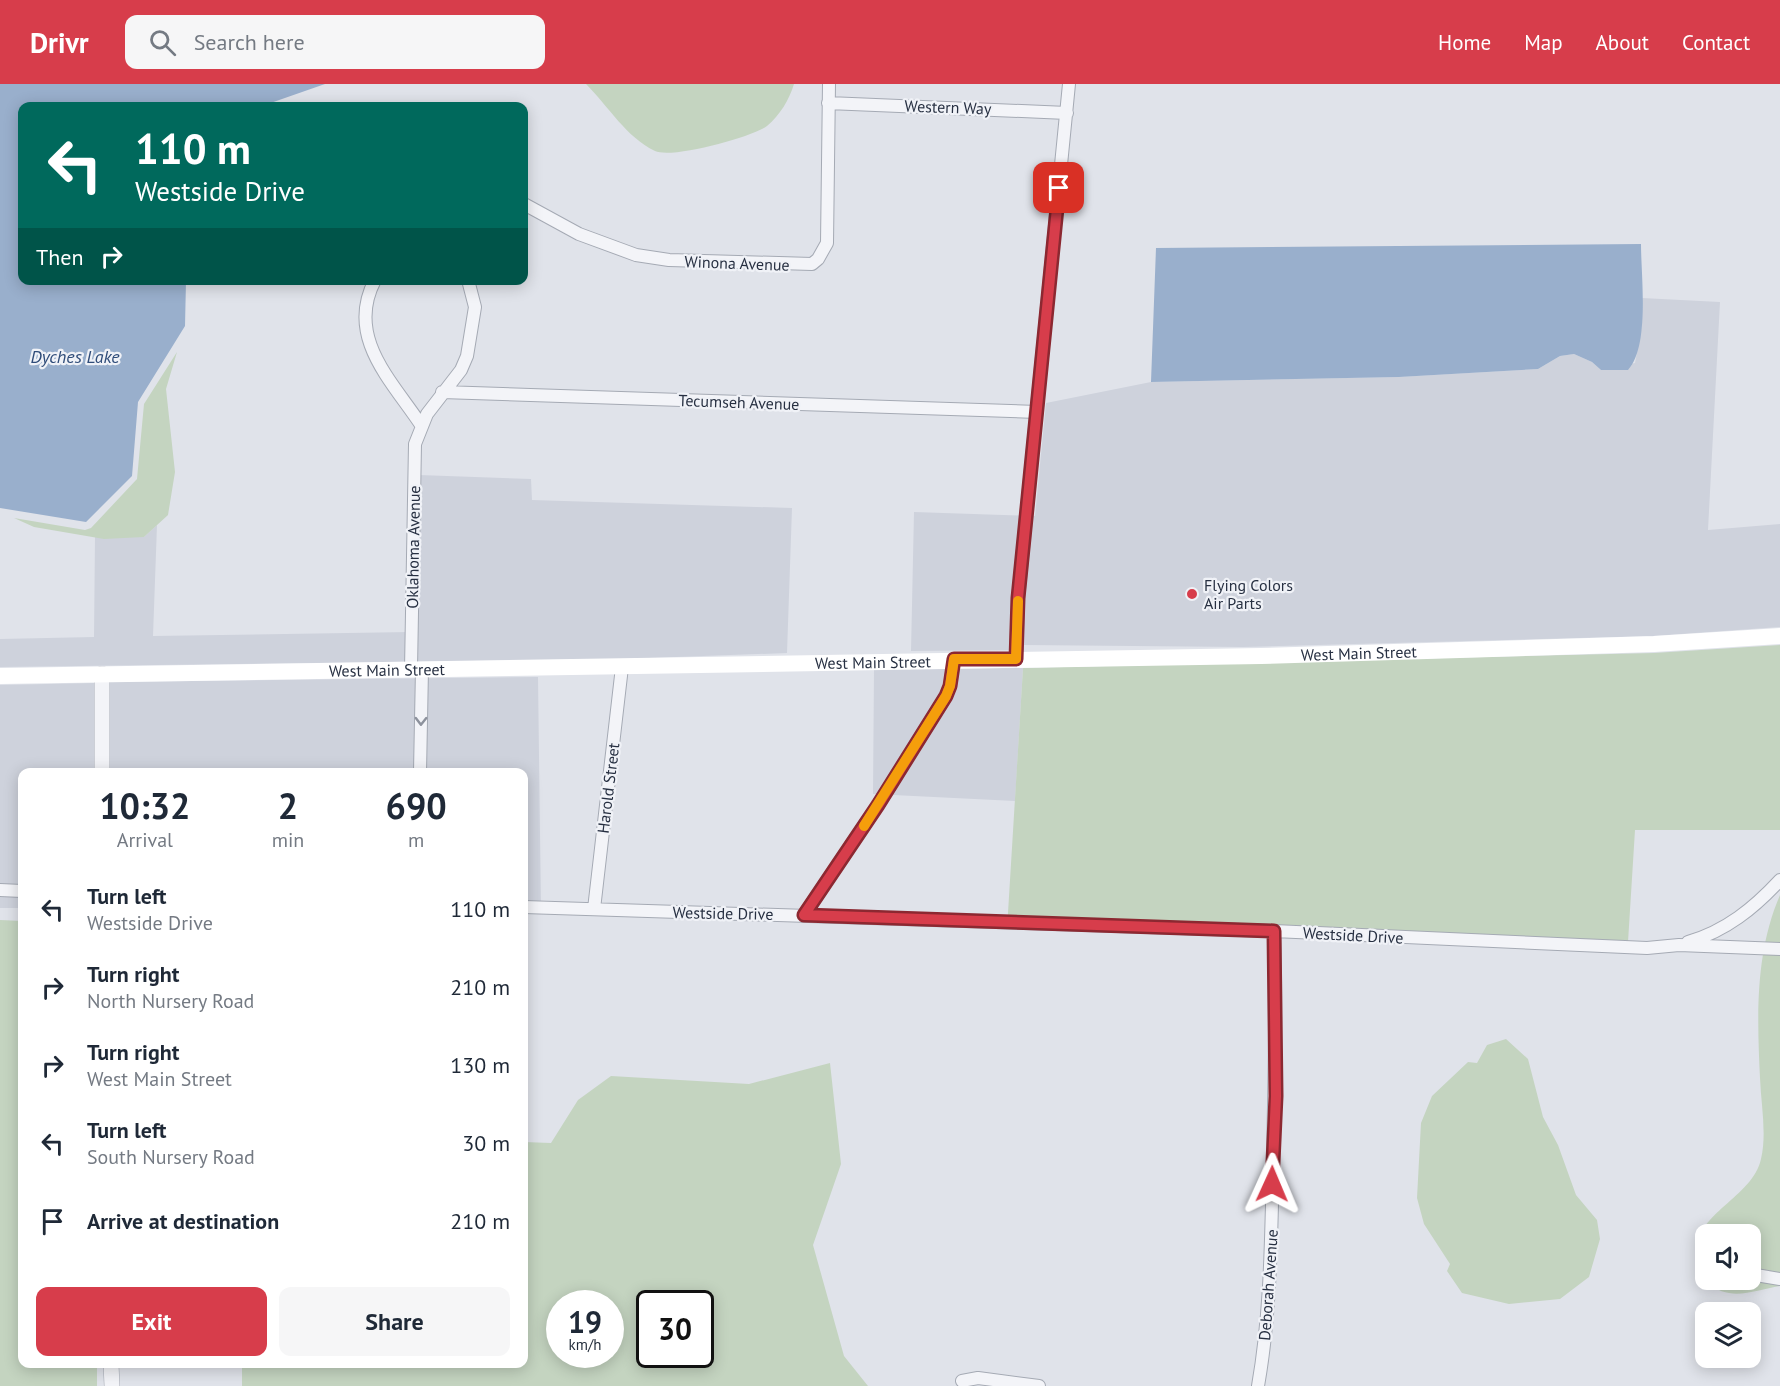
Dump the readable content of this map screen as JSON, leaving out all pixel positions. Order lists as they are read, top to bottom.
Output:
{
  "streets": {
    "main road": ["West Main Street"],
    "street": [
      "Western Way",
      "Winona Avenue",
      "Tecumseh Avenue",
      "Oklahoma Avenue",
      "Harold Street",
      "Westside Drive",
      "Deborah Avenue"
    ]
  },
  "crossings": [
    ["Western Way", "Winona Avenue"],
    ["Oklahoma Avenue", "West Main Street"],
    ["West Main Street", "Harold Street"],
    ["Harold Street", "Westside Drive"],
    ["Westside Drive", "Deborah Avenue"]
  ],
  "water": ["Dyches Lake"],
  "places": ["Flying Colors Air Parts"],
  "page": {
    "header": "Drivr",
    "search": "Search here",
    "nav": [
      "Home",
      "Map",
      "About",
      "Contact"
    ],
    "turn": ["110 m", "Westside Drive"],
    "then": "Then",
    "eta": [
      "10:32",
      "Arrival",
      "2",
      "min",
      "690",
      "m"
    ],
    "list": [
      {
        "name": "Turn left",
        "note": "Westside Drive",
        "value": "110 m"
      },
      {
        "name": "Turn right",
        "note": "North Nursery Road",
        "value": "210 m"
      },
      {
        "name": "Turn right",
        "note": "West Main Street",
        "value": "130 m"
      },
      {
        "name": "Turn left",
        "note": "South Nursery Road",
        "value": "30 m"
      },
      {
        "name": "Arrive at destination",
        "value": "210 m"
      }
    ],
    "buttons": ["Exit", "Share"],
    "speed": "19 km/h",
    "limit": "30"
  }
}
